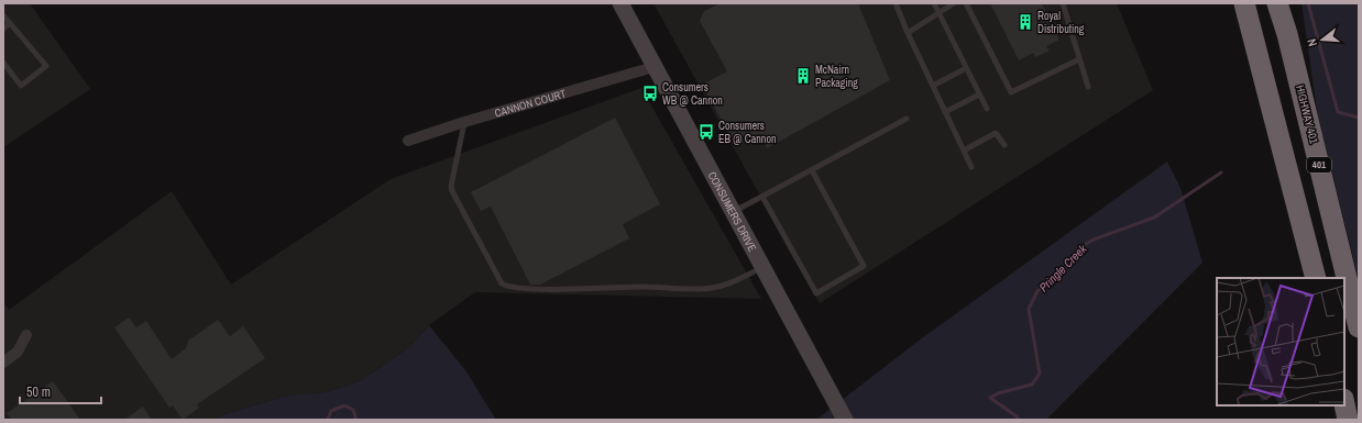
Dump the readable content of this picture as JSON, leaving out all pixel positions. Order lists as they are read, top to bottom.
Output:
{
  "streets": {
    "highway": ["HIGHWAY 401", "401"],
    "main road": ["CONSUMERS DRIVE"],
    "street": ["CANNON COURT"]
  },
  "crossings": [
    ["CANNON COURT", "CONSUMERS DRIVE"]
  ],
  "water": ["Pringle Creek"],
  "places": {
    "building": ["Royal Distributing", "McNairn Packaging"],
    "bus stop": ["Consumers WB @ Cannon", "Consumers EB @ Cannon"]
  },
  "scale_bar": "50 m",
  "north": "left"
}
